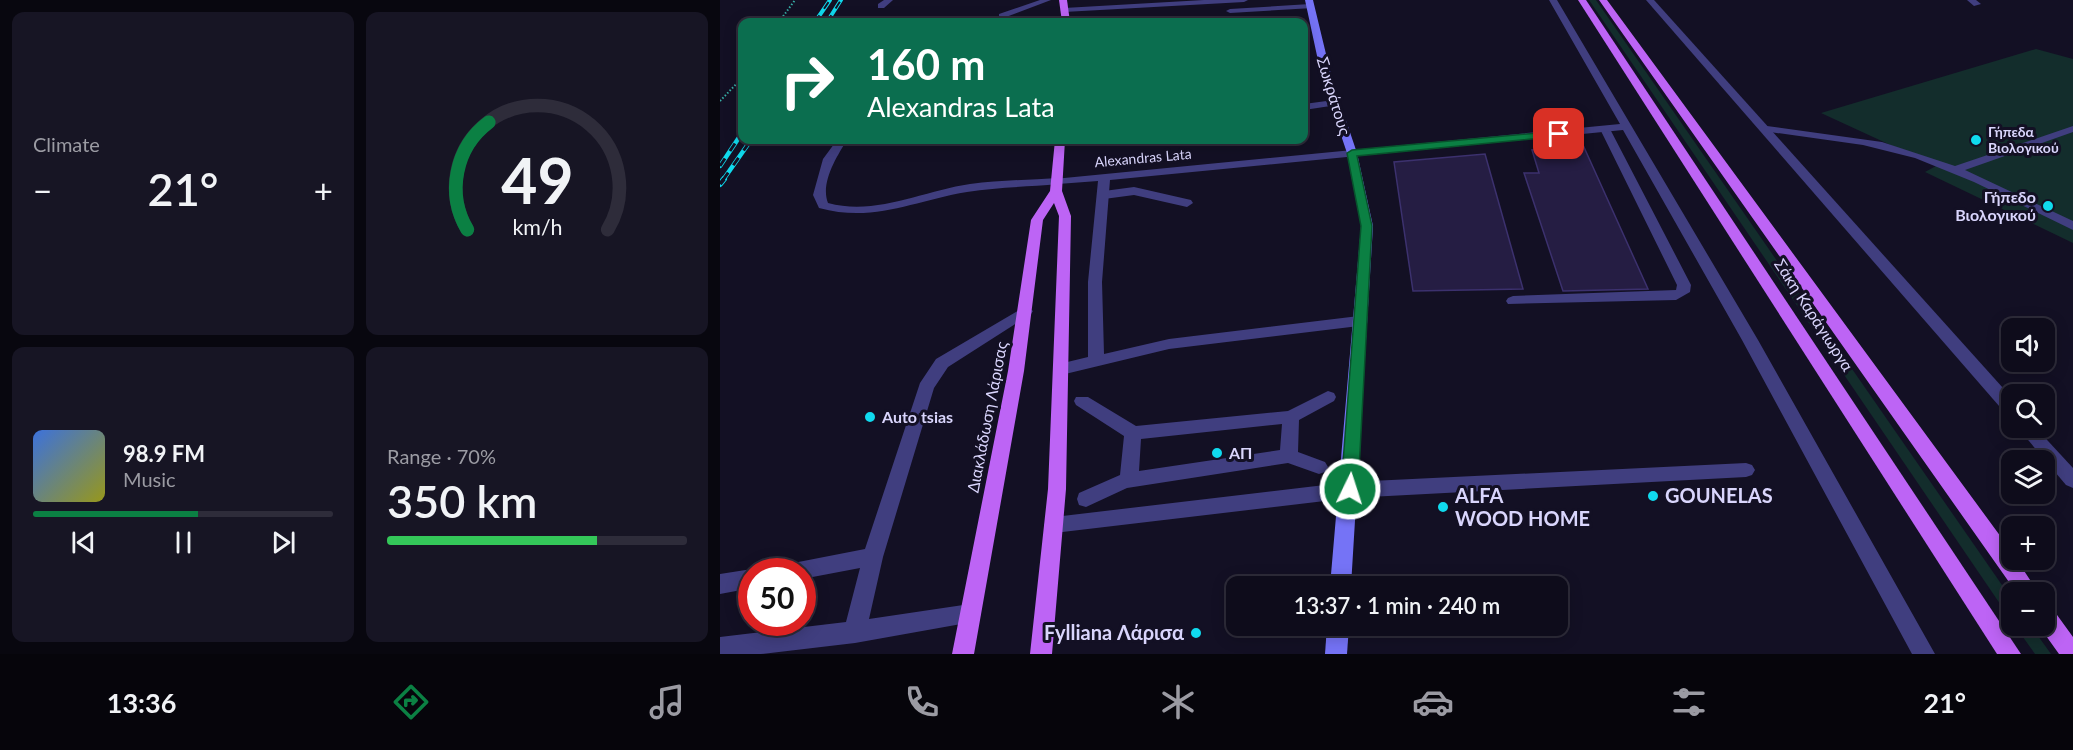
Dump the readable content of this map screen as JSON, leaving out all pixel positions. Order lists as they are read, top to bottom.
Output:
{
  "streets": {
    "main road": ["Σωκράτους", "Σάκη Καράγιωργα", "Διακλάδωση Λάρισας"],
    "street": ["Alexandras Lata"]
  },
  "crossings": [
    ["Σωκράτους", "Alexandras Lata"],
    ["Alexandras Lata", "Διακλάδωση Λάρισας"]
  ],
  "places": [
    "Γήπεδα Βιολογικού",
    "Γήπεδο Βιολογικού",
    "Auto tsias",
    "ΑΠ",
    "GOUNELAS",
    "ALFA WOOD HOME",
    "Fylliana Λάρισα"
  ],
  "page": {
    "tile": [
      "Climate",
      ["Range · 70%", "350 km"]
    ],
    "turn": ["160 m", "Alexandras Lata"],
    "heat": ["−", "21°", "+"],
    "map_buttons": ["+", "−"],
    "song": ["98.9 FM", "Music"],
    "limit": "50",
    "trip": "13:37 · 1 min · 240 m",
    "tabs": ["13:36", "21°"],
    "gauge": ["49", "km/h"]
  }
}
